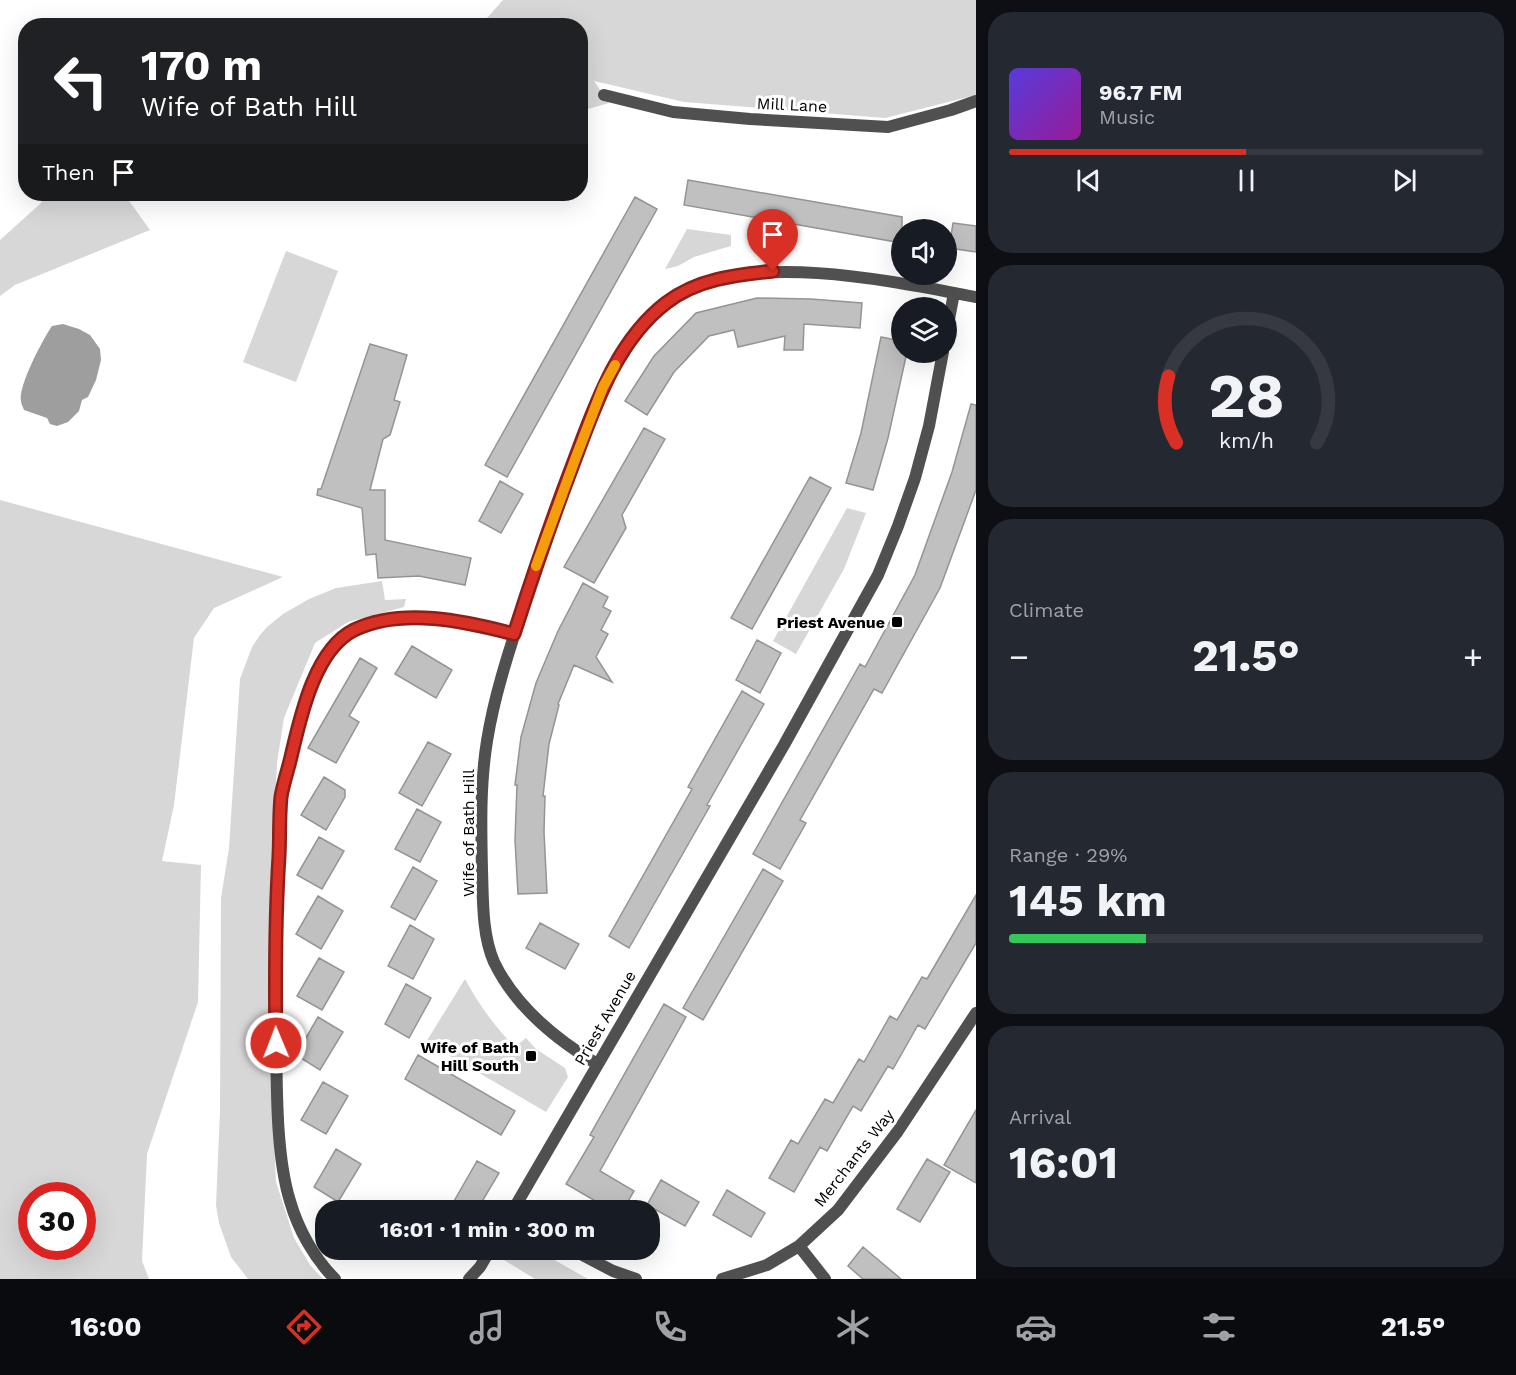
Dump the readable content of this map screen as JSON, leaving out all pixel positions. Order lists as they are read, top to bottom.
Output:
{
  "streets": {
    "street": [
      "Mill Lane",
      "Wife of Bath Hill",
      "Priest Avenue",
      "Merchants Way"
    ]
  },
  "crossings": [
    ["Wife of Bath Hill", "Priest Avenue"]
  ],
  "places": {
    "transit": ["Priest Avenue", "Wife of Bath Hill South"]
  },
  "page": {
    "turn": ["170 m", "Wife of Bath Hill"],
    "song": ["96.7 FM", "Music"],
    "then": "Then",
    "tile": [
      "Climate",
      ["Range · 29%", "145 km"],
      ["Arrival", "16:01"]
    ],
    "heat": ["−", "21.5°", "+"],
    "limit": "30",
    "trip": "16:01 · 1 min · 300 m",
    "tabs": ["16:00", "21.5°"],
    "gauge": ["28", "km/h"]
  }
}
